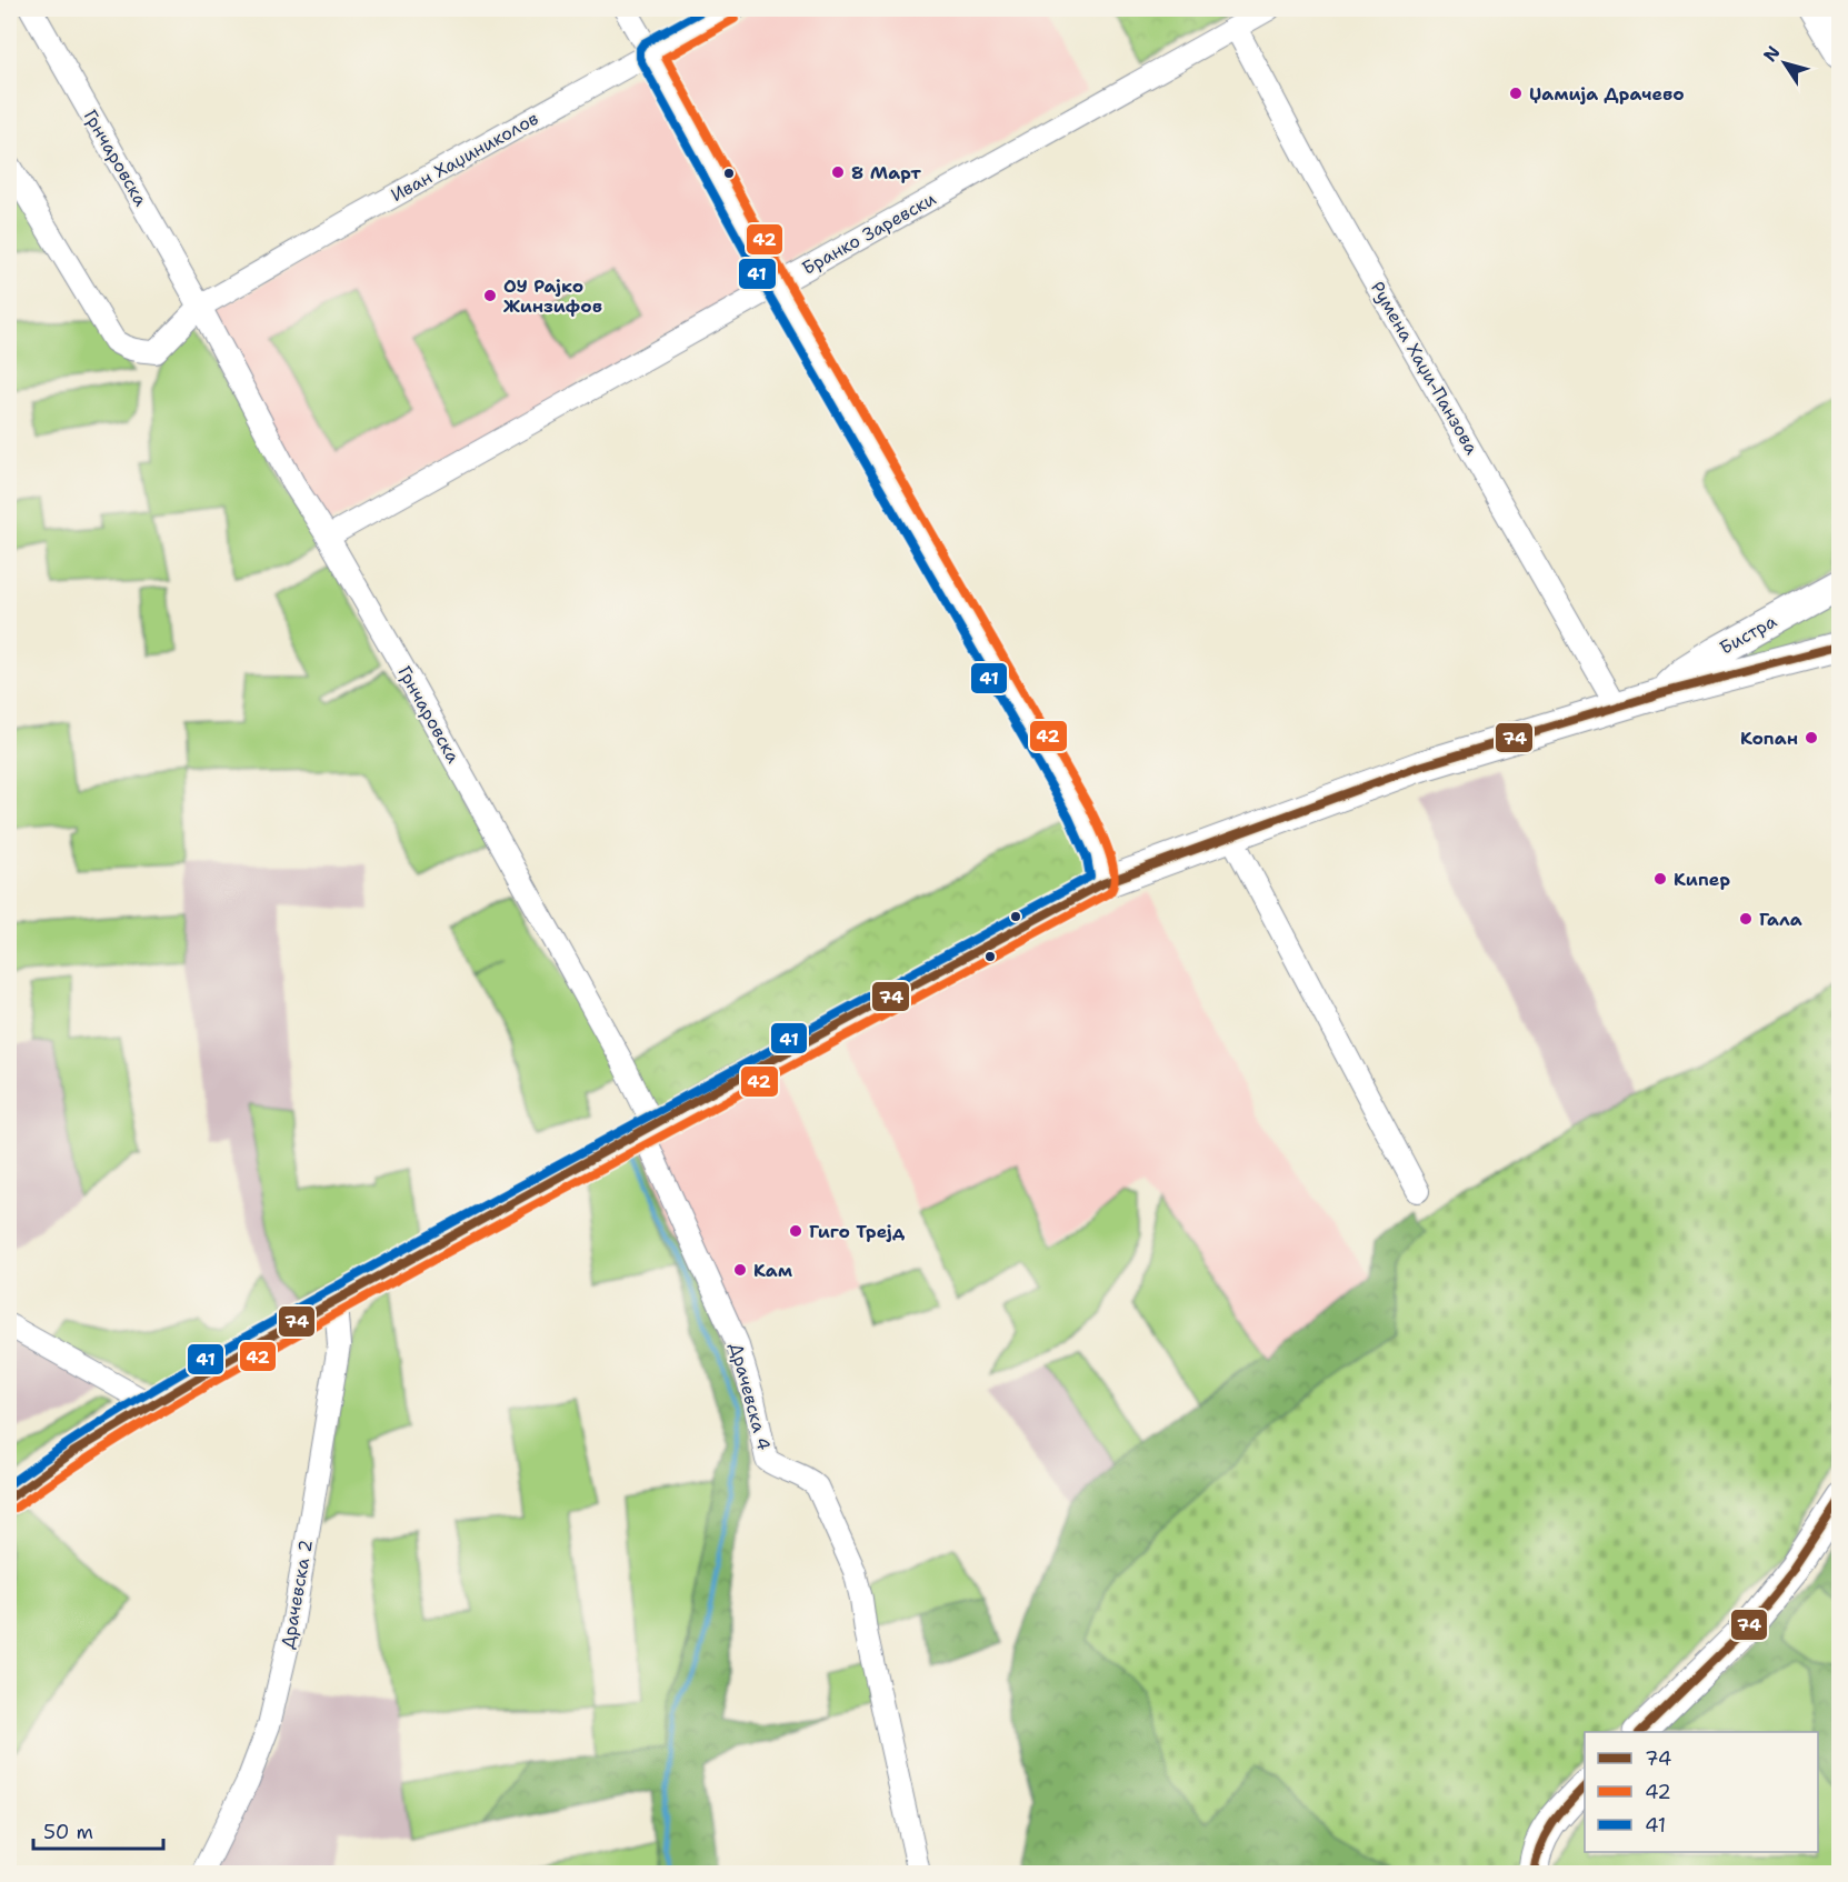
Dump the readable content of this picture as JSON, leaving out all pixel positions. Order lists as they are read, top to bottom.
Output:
{
  "streets": {
    "main road": ["Иван Хаџиниколов", "Бистра"],
    "street": [
      "Грнчаровска",
      "Бранко Заревски",
      "Румена Хаџи-Панзова",
      "Драчевска 4",
      "Драчевска 2"
    ]
  },
  "crossings": [
    ["Иван Хаџиниколов", "Грнчаровска"],
    ["Грнчаровска", "Бранко Заревски"],
    ["Грнчаровска", "Драчевска 4"],
    ["Бранко Заревски", "Румена Хаџи-Панзова"]
  ],
  "places": [
    "Џамија Драчево",
    "8 Март",
    "ОУ Рајко Жинзифов",
    "Копан",
    "Кипер",
    "Гала",
    "Гиго Трејд",
    "Кам"
  ],
  "lines": ["transit line 41", "transit line 42", "transit line 74"],
  "legend": ["74", "42", "41"],
  "scale_bar": "50 m",
  "north": "top left"
}
